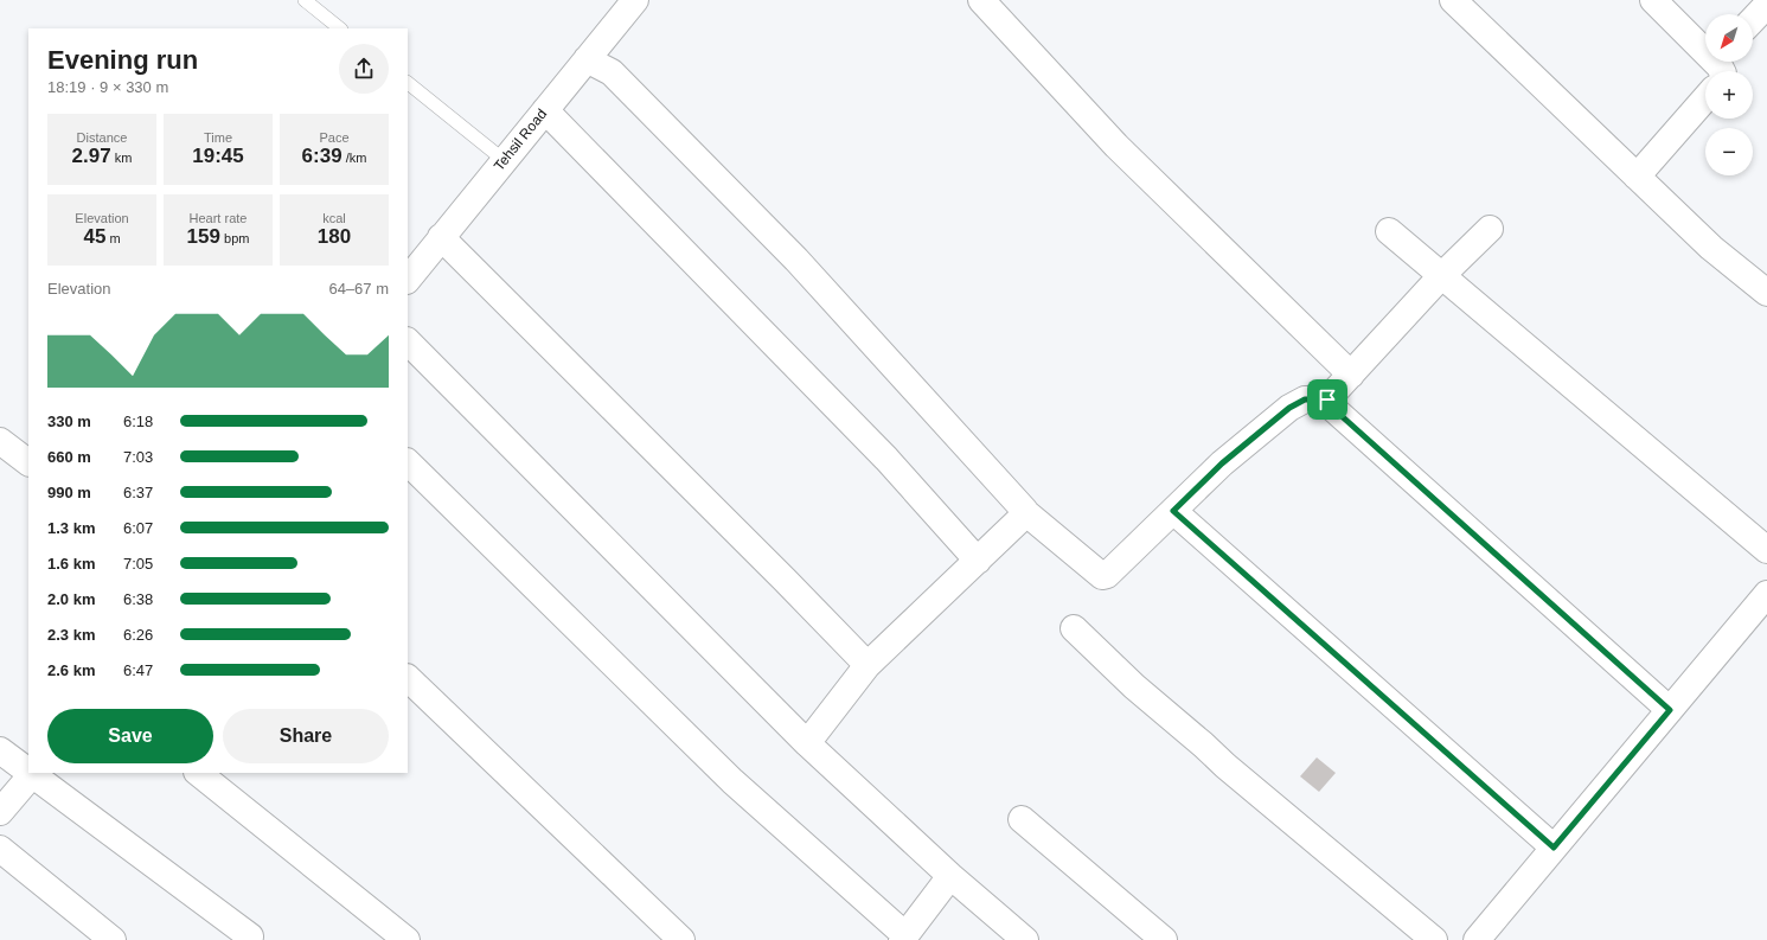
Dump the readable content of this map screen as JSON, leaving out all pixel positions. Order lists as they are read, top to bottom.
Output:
{
  "streets": {
    "street": ["Tehsil Road"]
  },
  "north": "bottom left",
  "page": {
    "map_buttons": ["+", "−"],
    "heading": ["Evening run", "18:19 · 9 × 330 m"],
    "stats": [
      ["Distance", "2.97 km"],
      ["Time", "19:45"],
      ["Pace", "6:39 /km"],
      ["Elevation", "45 m"],
      ["Heart rate", "159 bpm"],
      ["kcal", "180"]
    ],
    "chart": ["Elevation", "64–67 m"],
    "list": [
      {
        "name": "330 m",
        "note": "6:18"
      },
      {
        "name": "660 m",
        "note": "7:03"
      },
      {
        "name": "990 m",
        "note": "6:37"
      },
      {
        "name": "1.3 km",
        "note": "6:07"
      },
      {
        "name": "1.6 km",
        "note": "7:05"
      },
      {
        "name": "2.0 km",
        "note": "6:38"
      },
      {
        "name": "2.3 km",
        "note": "6:26"
      },
      {
        "name": "2.6 km",
        "note": "6:47"
      }
    ],
    "buttons": ["Save", "Share"]
  }
}
